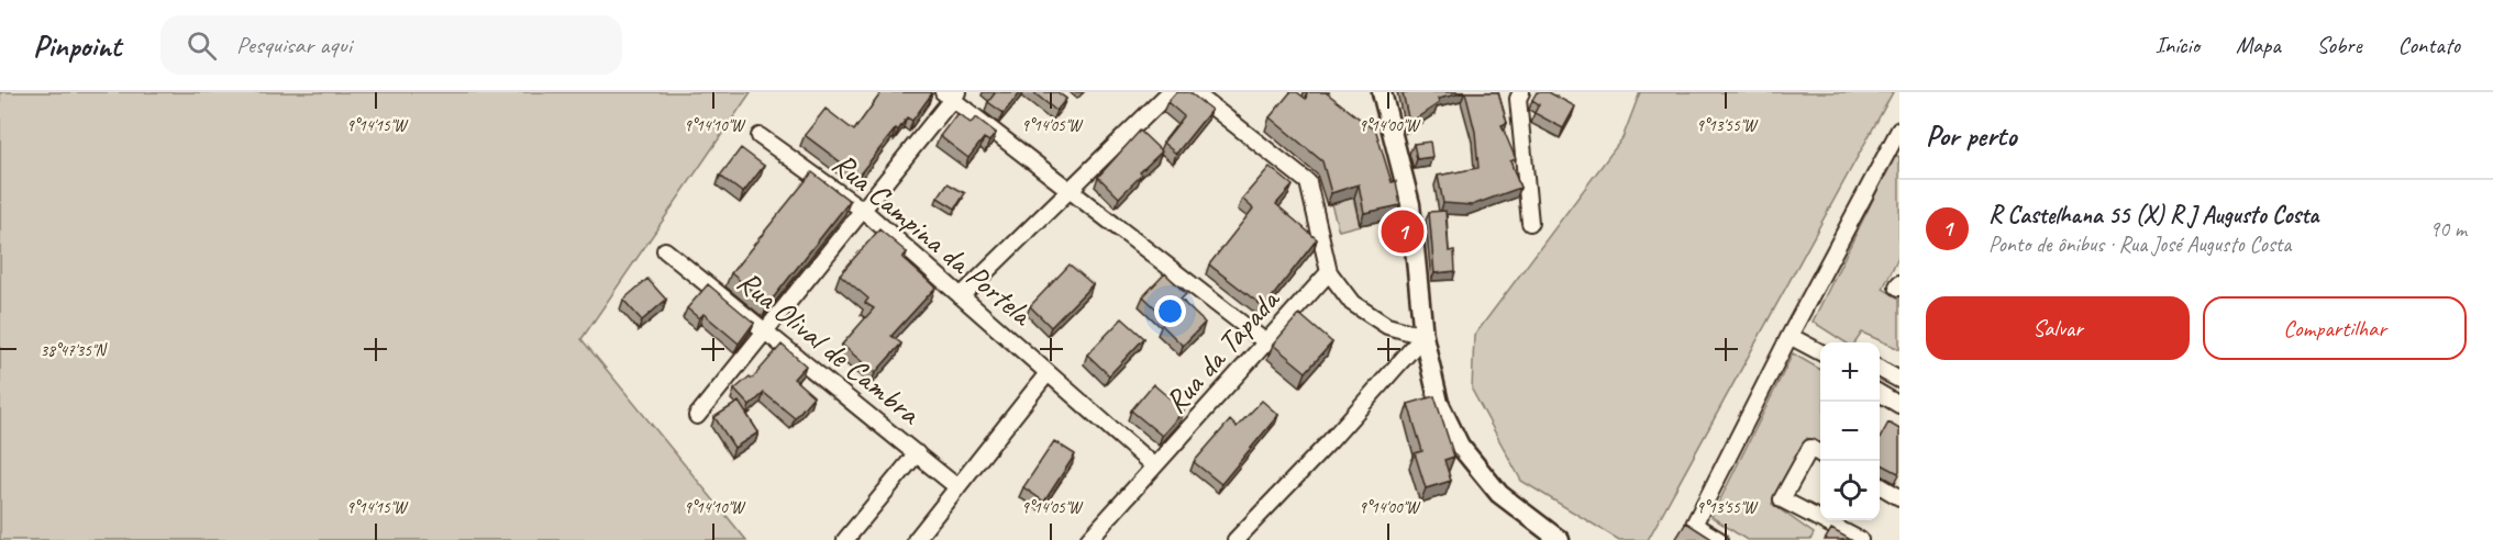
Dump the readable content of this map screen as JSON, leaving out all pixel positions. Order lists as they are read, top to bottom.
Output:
{
  "streets": {
    "street": ["Rua Campina da Portela", "Rua Olival de Cambra", "Rua da Tapada"]
  },
  "crossings": [
    ["Rua Campina da Portela", "Rua da Tapada"]
  ],
  "page": {
    "header": "Pinpoint",
    "search": "Pesquisar aqui",
    "nav": [
      "Início",
      "Mapa",
      "Sobre",
      "Contato"
    ],
    "heading": "Por perto",
    "list": [
      {
        "mark": "1",
        "name": "R Castelhana 55 (X) R J Augusto Costa",
        "note": "Ponto de ônibus · Rua José Augusto Costa",
        "value": "90 m"
      }
    ],
    "pins": "1",
    "buttons": ["Salvar", "Compartilhar"],
    "map_buttons": ["+", "−"]
  },
  "coordinates": [
    "9°14'15\"W",
    "9°14'10\"W",
    "9°14'05\"W",
    "9°14'00\"W",
    "9°13'55\"W",
    "38°47'35\"N"
  ]
}
